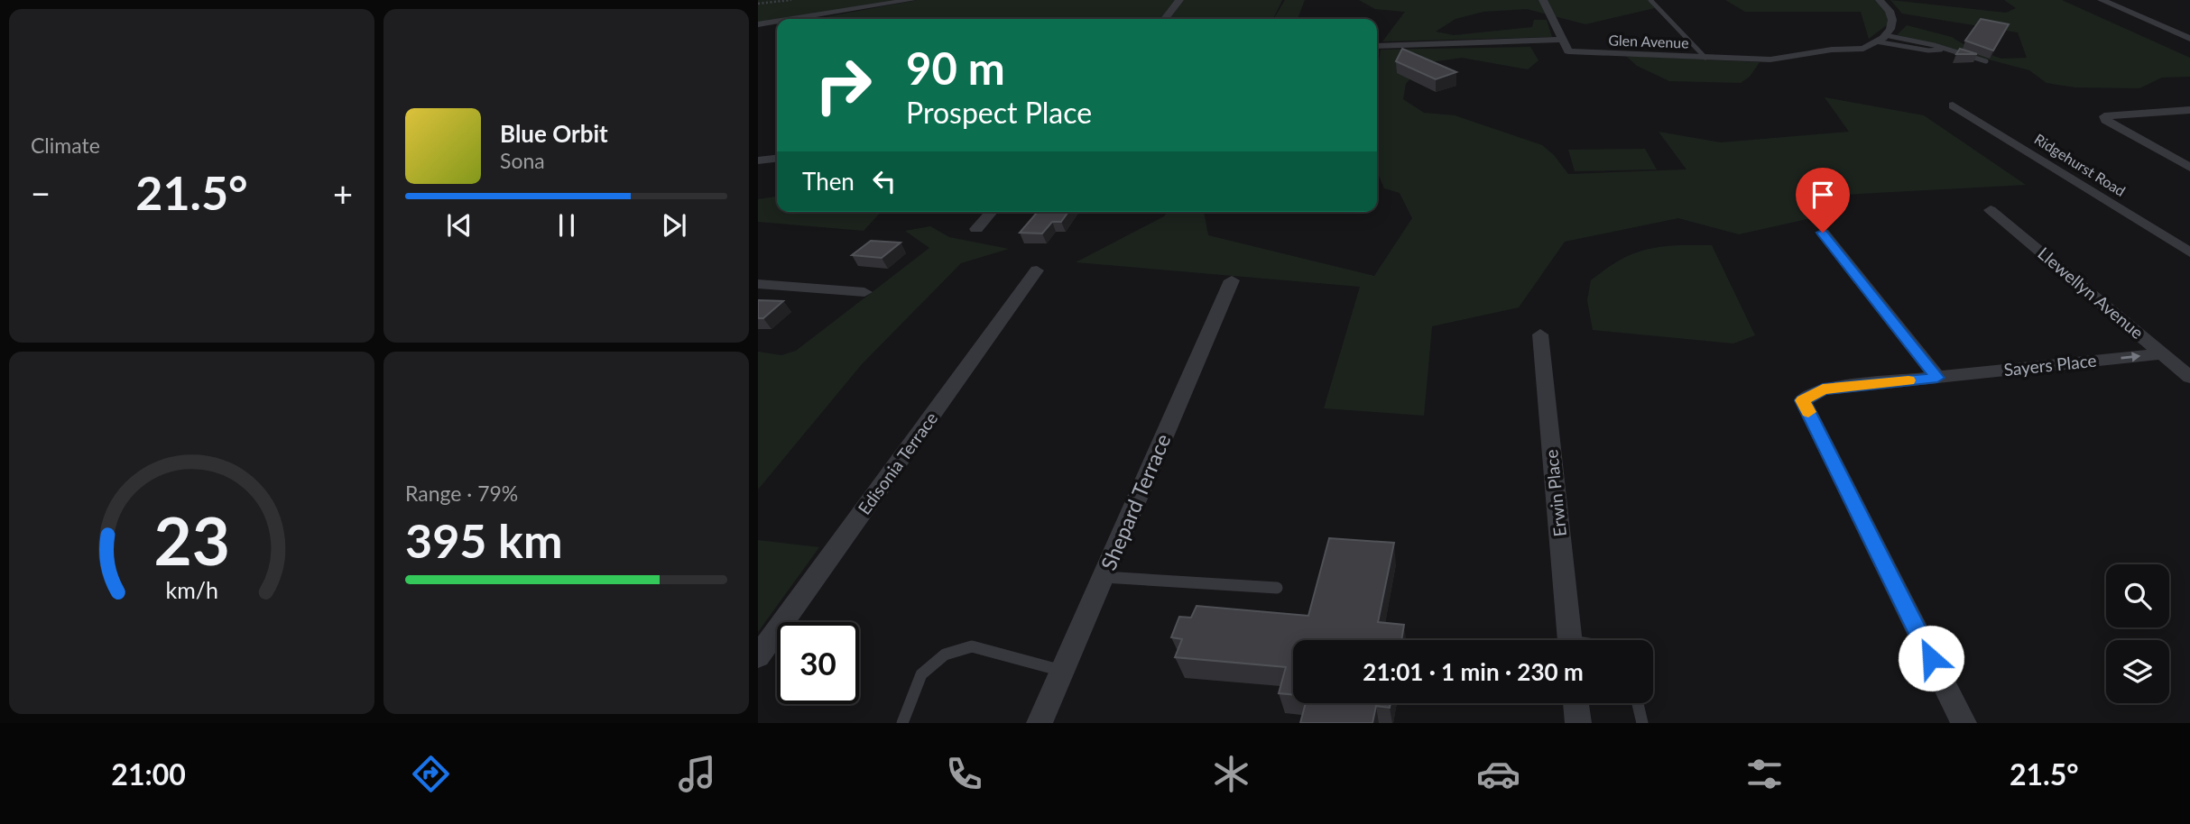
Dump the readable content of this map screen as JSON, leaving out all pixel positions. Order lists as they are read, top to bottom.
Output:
{
  "streets": {
    "street": [
      "Glen Avenue",
      "Ridgehurst Road",
      "Llewellyn Avenue",
      "Sayers Place",
      "Edisonia Terrace",
      "Erwin Place",
      "Shepard Terrace"
    ]
  },
  "crossings": [
    ["Llewellyn Avenue", "Sayers Place"]
  ],
  "page": {
    "tile": [
      "Climate",
      ["Range · 79%", "395 km"]
    ],
    "turn": ["90 m", "Prospect Place"],
    "song": ["Blue Orbit", "Sona"],
    "then": "Then",
    "heat": ["−", "21.5°", "+"],
    "limit": "30",
    "trip": "21:01 · 1 min · 230 m",
    "tabs": ["21:00", "21.5°"],
    "gauge": ["23", "km/h"]
  }
}
